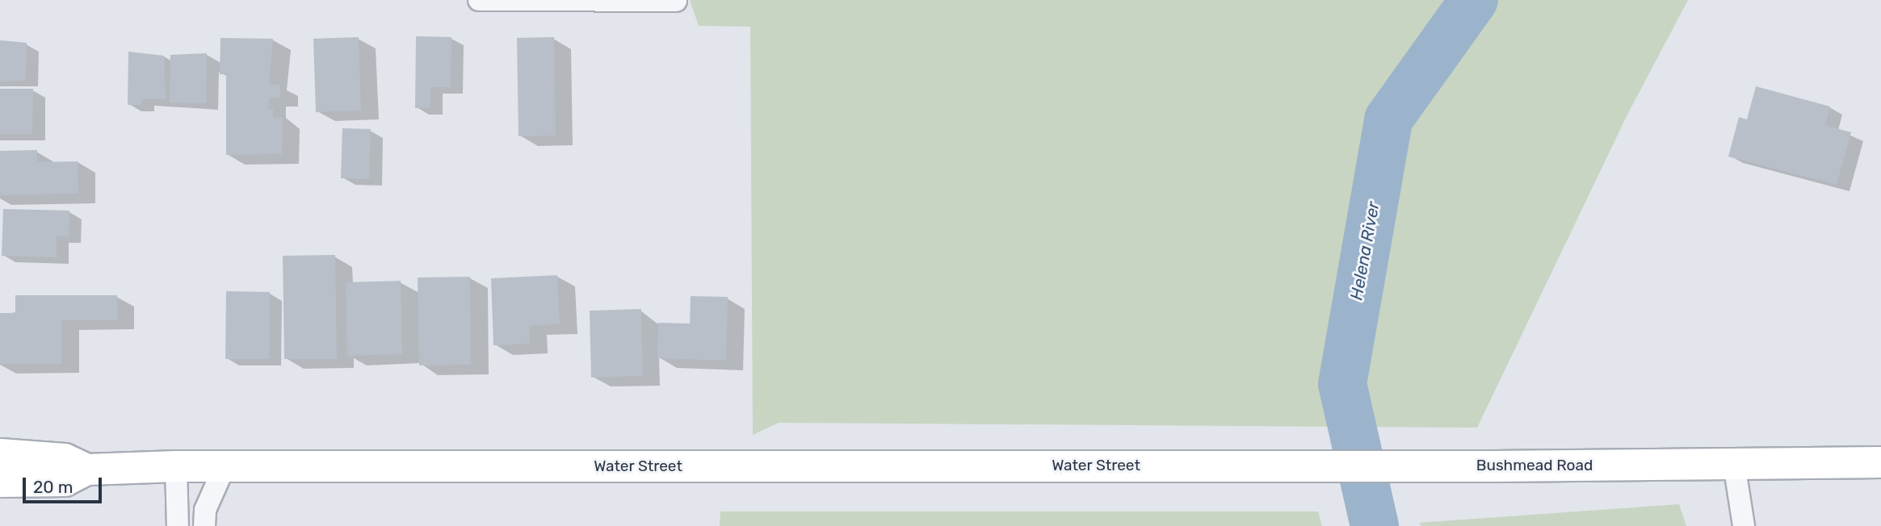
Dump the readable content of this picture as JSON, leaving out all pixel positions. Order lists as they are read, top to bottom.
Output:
{
  "streets": {
    "main road": ["Water Street", "Bushmead Road"]
  },
  "crossings": [
    ["Water Street", "Bushmead Road"]
  ],
  "water": ["Helena River"],
  "scale_bar": "20 m"
}
